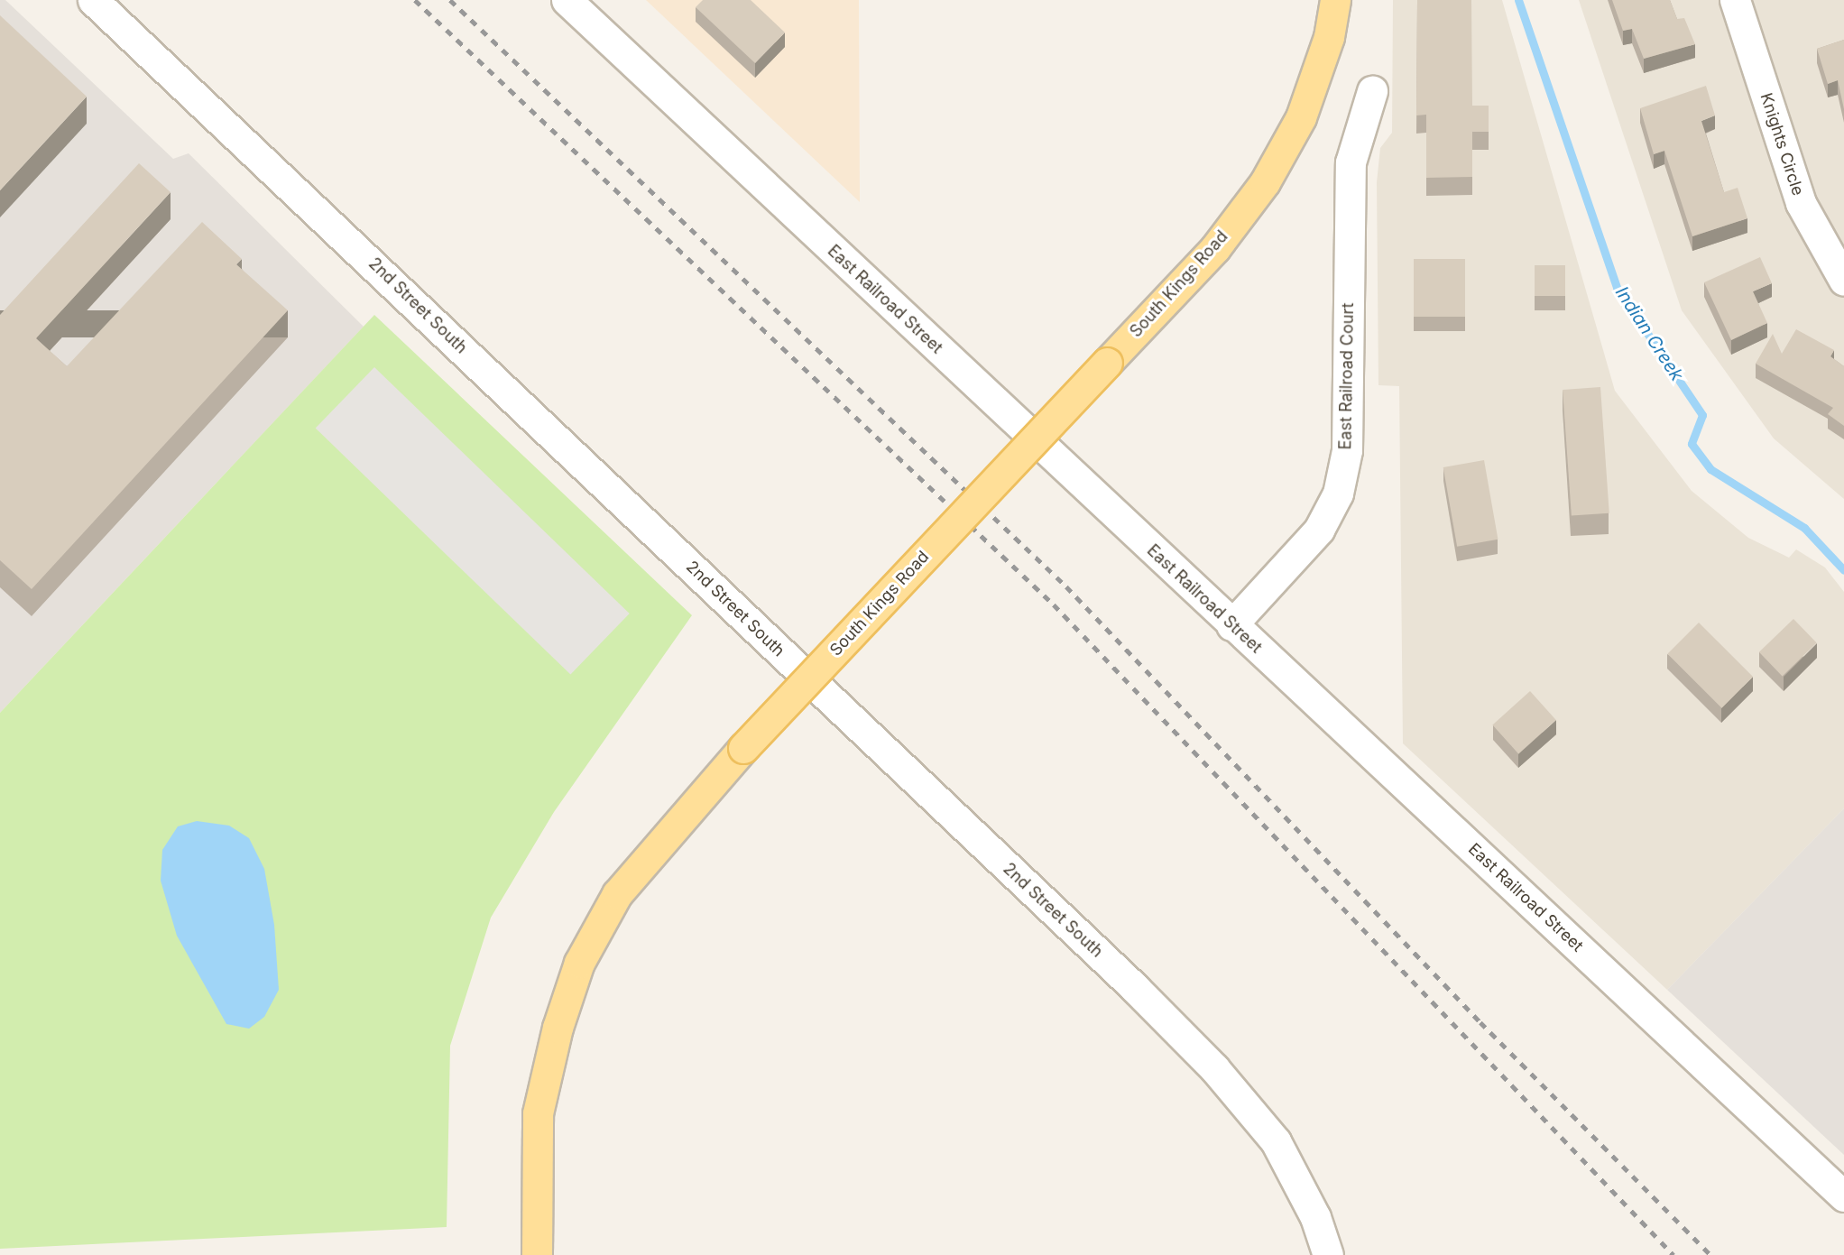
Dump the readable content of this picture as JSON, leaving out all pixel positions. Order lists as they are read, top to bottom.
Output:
{
  "streets": {
    "main road": ["South Kings Road"],
    "street": [
      "Knights Circle",
      "East Railroad Street",
      "2nd Street South",
      "East Railroad Court"
    ]
  },
  "crossings": [
    ["East Railroad Street", "East Railroad Court"]
  ],
  "water": ["Indian Creek"]
}
